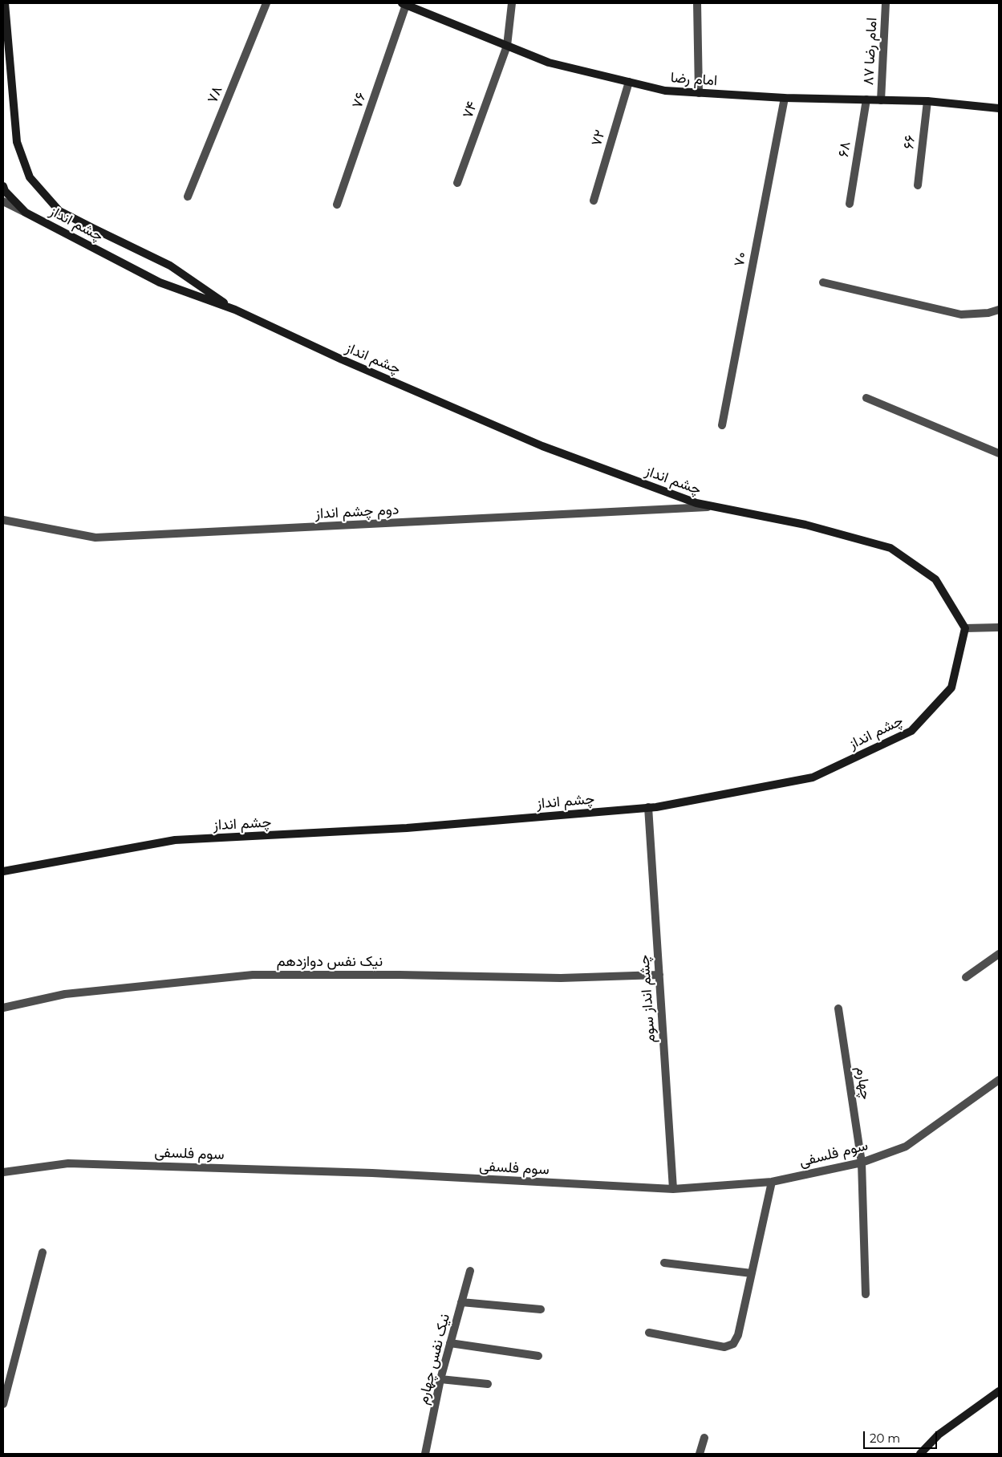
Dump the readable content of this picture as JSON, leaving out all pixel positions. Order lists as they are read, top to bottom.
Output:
{
  "streets": {
    "street": [
      "امام رضا ۸۷",
      "امام رضا",
      "۷۸",
      "۷۶",
      "۷۴",
      "۷۲",
      "۶۶",
      "۶۸",
      "چشم انداز",
      "۷۰",
      "دوم چشم انداز",
      "نیک نفس دوازدهم",
      "چشم انداز سوم",
      "چهارم",
      "سوم فلسفی",
      "نیک نفس چهارم"
    ]
  },
  "crossings": [
    ["امام رضا ۸۷", "امام رضا"],
    ["امام رضا", "۷۶"],
    ["امام رضا", "۷۴"],
    ["امام رضا", "۷۲"],
    ["امام رضا", "۶۶"],
    ["امام رضا", "۶۸"],
    ["امام رضا", "۷۰"],
    ["چشم انداز", "دوم چشم انداز"],
    ["چشم انداز", "چشم انداز سوم"],
    ["نیک نفس دوازدهم", "چشم انداز سوم"],
    ["چشم انداز سوم", "سوم فلسفی"],
    ["چهارم", "سوم فلسفی"]
  ],
  "scale_bar": "20 m"
}
